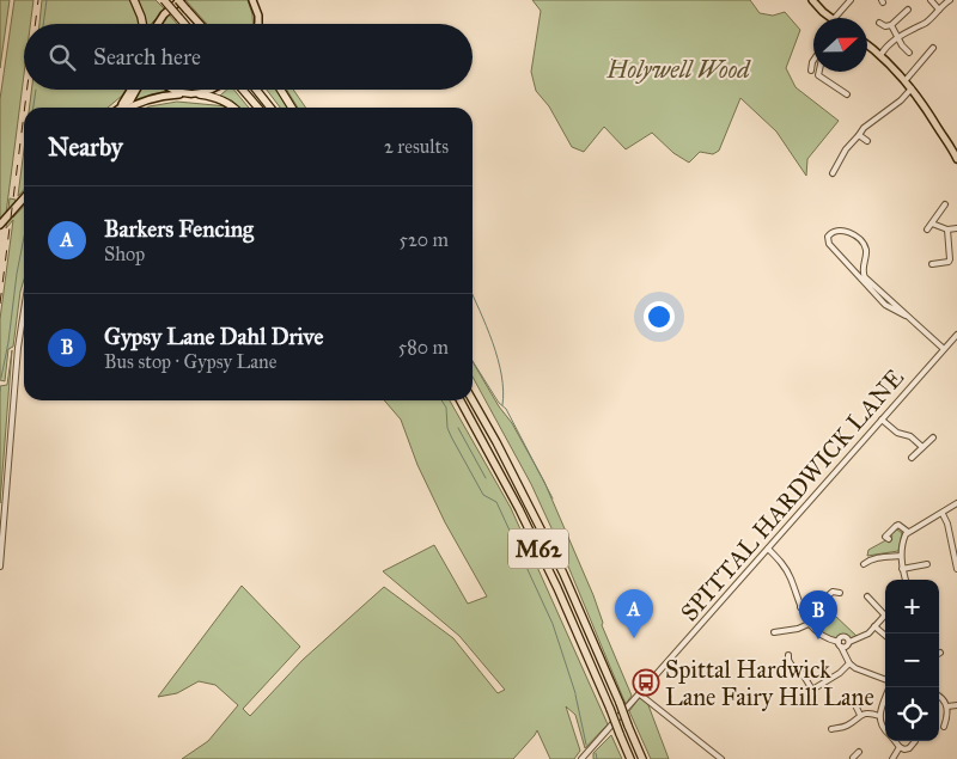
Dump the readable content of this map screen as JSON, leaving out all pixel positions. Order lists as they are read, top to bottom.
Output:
{
  "streets": {
    "highway": ["M62"],
    "street": ["SPITTAL HARDWICK LANE"]
  },
  "parks": ["Holywell Wood"],
  "places": {
    "bus stop": ["Spittal Hardwick Lane Fairy Hill Lane"]
  },
  "north": "right",
  "page": {
    "search": "Search here",
    "heading": ["Nearby", "2 results"],
    "list": [
      {
        "mark": "A",
        "name": "Barkers Fencing",
        "note": "Shop",
        "value": "520 m"
      },
      {
        "mark": "B",
        "name": "Gypsy Lane Dahl Drive",
        "note": "Bus stop · Gypsy Lane",
        "value": "580 m"
      }
    ],
    "map_buttons": ["+", "−"],
    "pins": ["A", "B"]
  }
}
